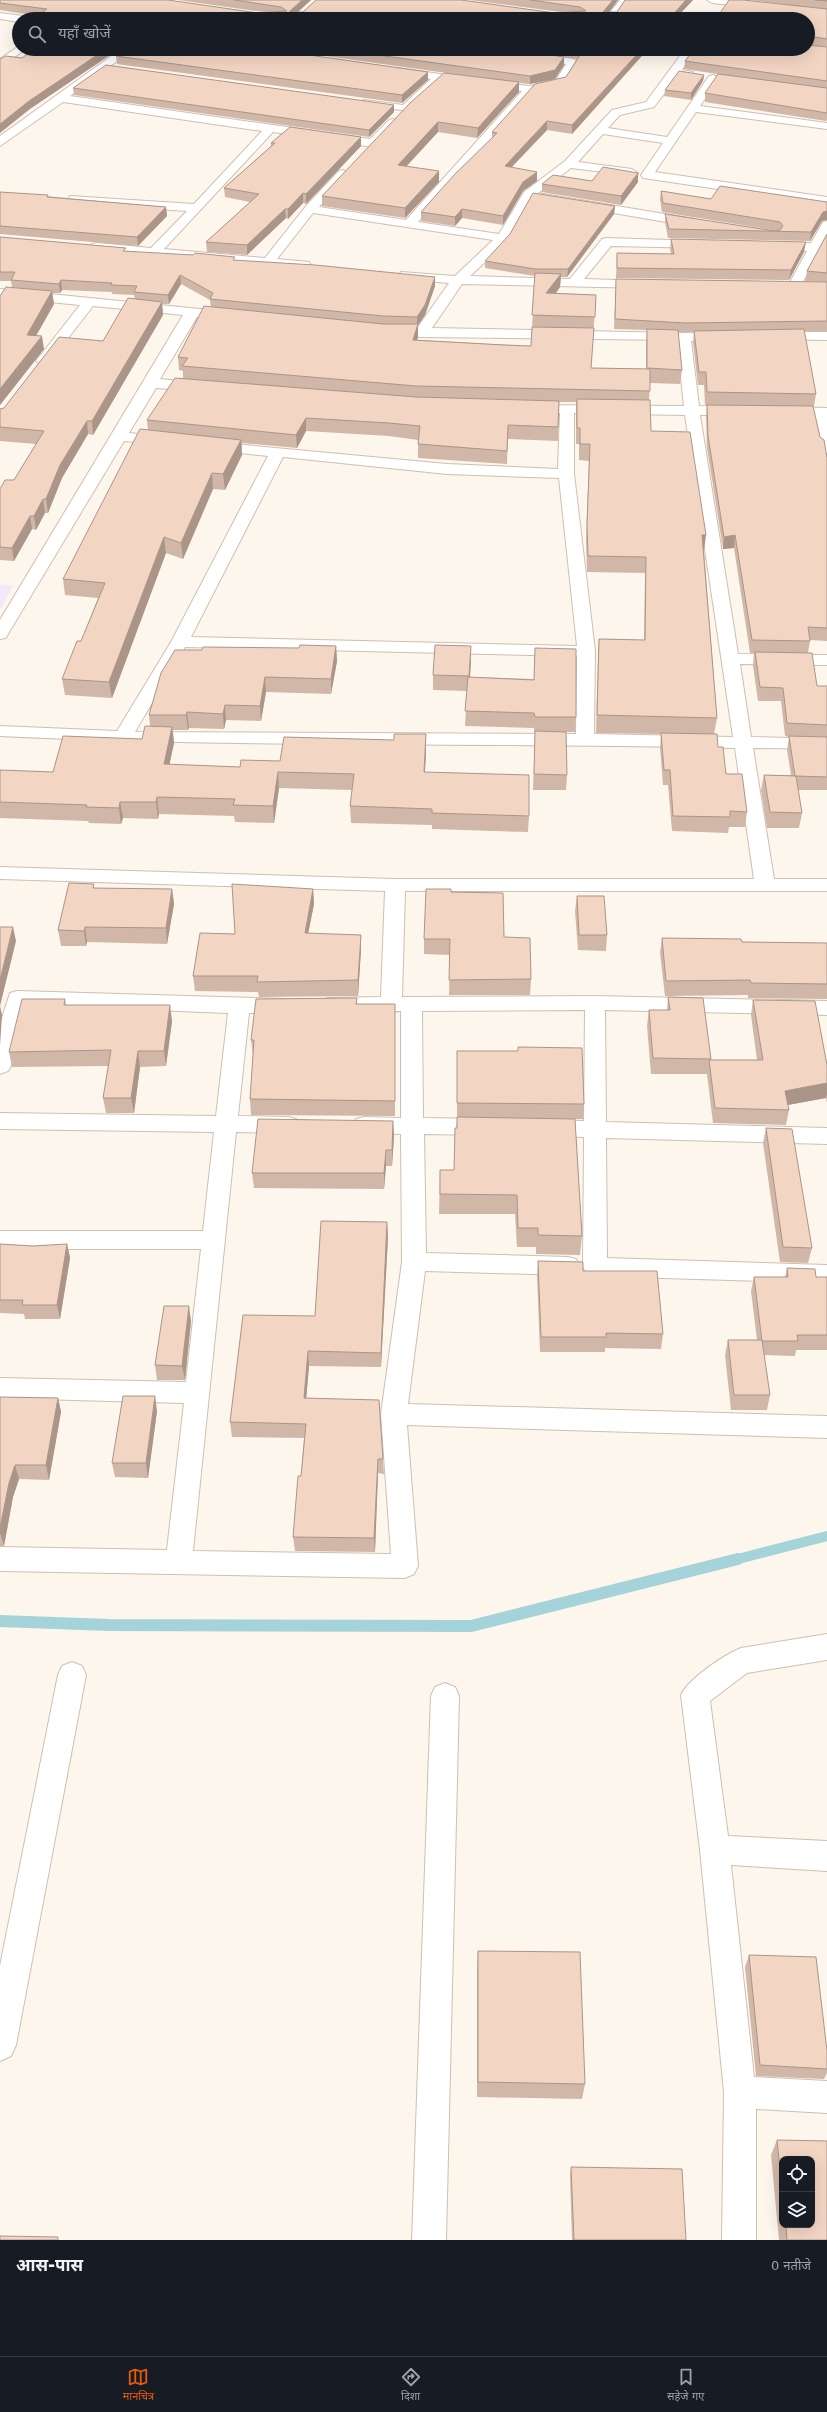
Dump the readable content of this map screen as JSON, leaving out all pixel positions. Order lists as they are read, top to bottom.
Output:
{
  "page": {
    "search": "यहाँ खोजें",
    "heading": ["आस-पास", "0 नतीजे"],
    "nav": ["मानचित्र", "दिशा", "सहेजे गए"]
  }
}
